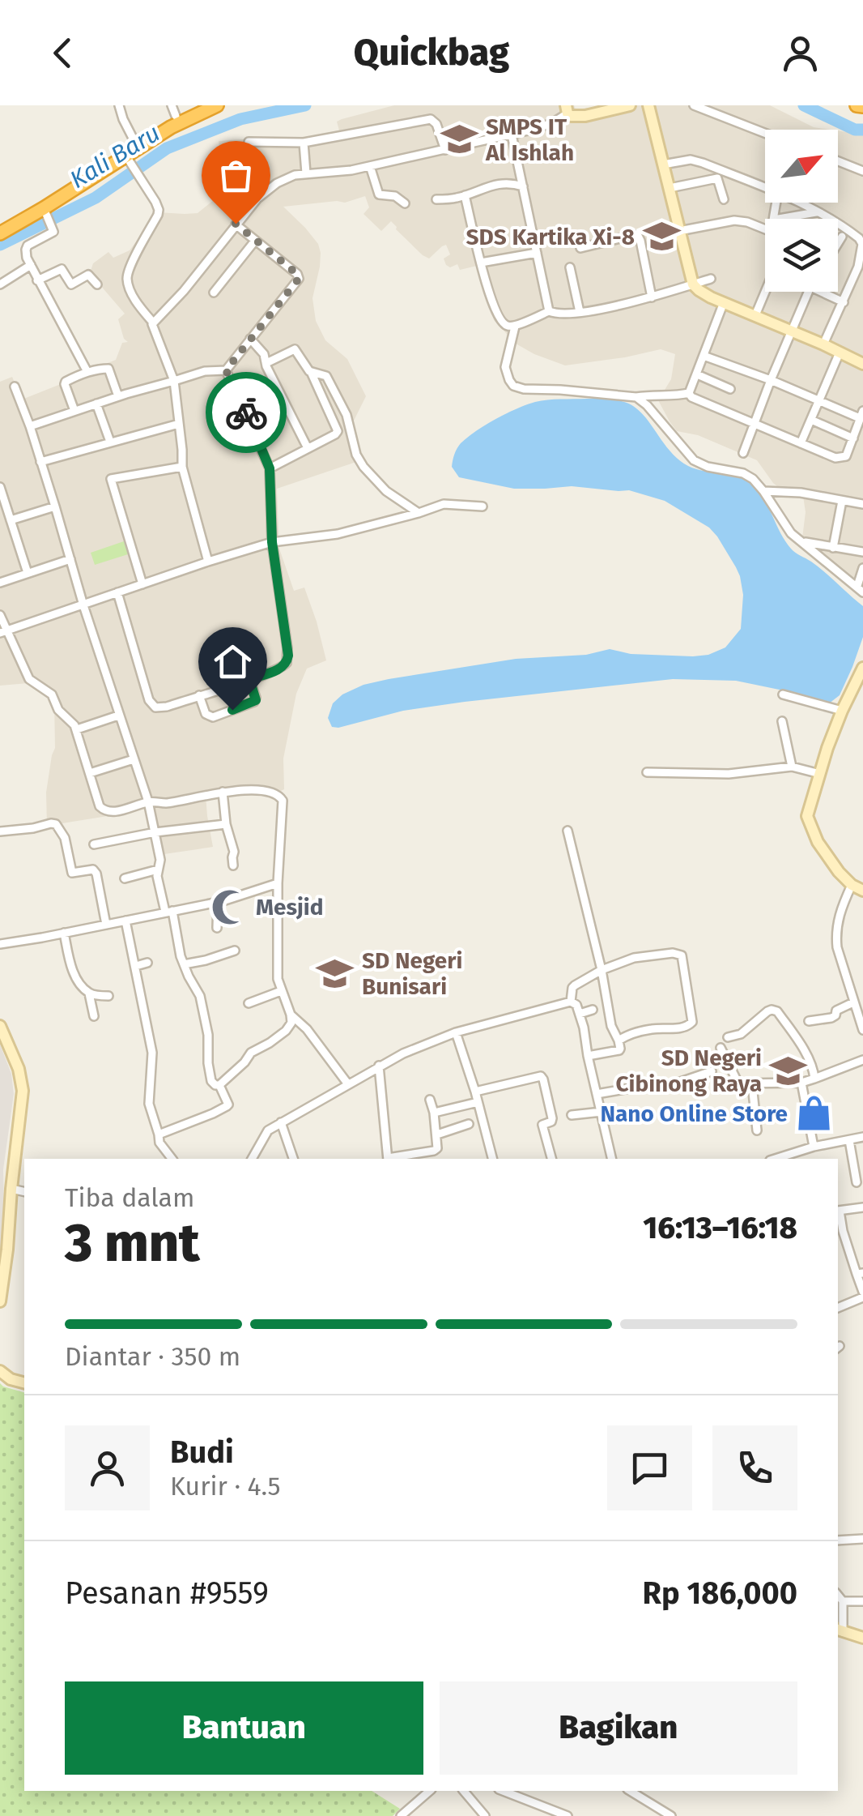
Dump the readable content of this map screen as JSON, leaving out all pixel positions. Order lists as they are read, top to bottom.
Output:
{
  "water": ["Kali Baru"],
  "places": {
    "school or university": [
      "SMPS IT Al Ishlah",
      "SDS Kartika Xi-8",
      "SD Negeri Bunisari",
      "SD Negeri Cibinong Raya"
    ],
    "mosque": ["Mesjid"],
    "shop": ["Nano Online Store"]
  },
  "north": "top right",
  "page": {
    "header": "Quickbag",
    "heading": ["3 mnt", "Tiba dalam", "16:13–16:18"],
    "panel": [
      "Budi",
      "Kurir · 4.5",
      "Pesanan #9559",
      "Rp 186,000"
    ],
    "bar": "Diantar · 350 m",
    "buttons": ["Bantuan", "Bagikan"]
  }
}
